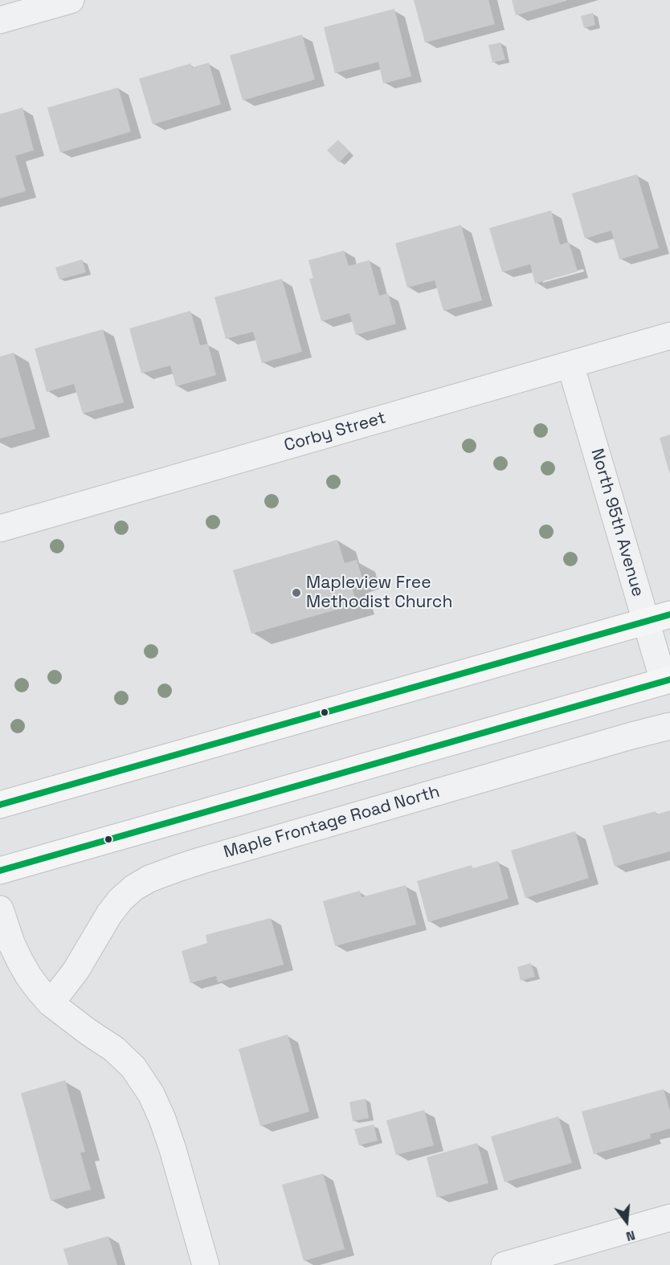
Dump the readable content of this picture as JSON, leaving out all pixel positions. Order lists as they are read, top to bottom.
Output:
{
  "streets": {
    "street": ["Corby Street", "North 95th Avenue", "Maple Frontage Road North"]
  },
  "crossings": [
    ["Corby Street", "North 95th Avenue"]
  ],
  "places": ["Mapleview Free Methodist Church"],
  "north": "bottom"
}
